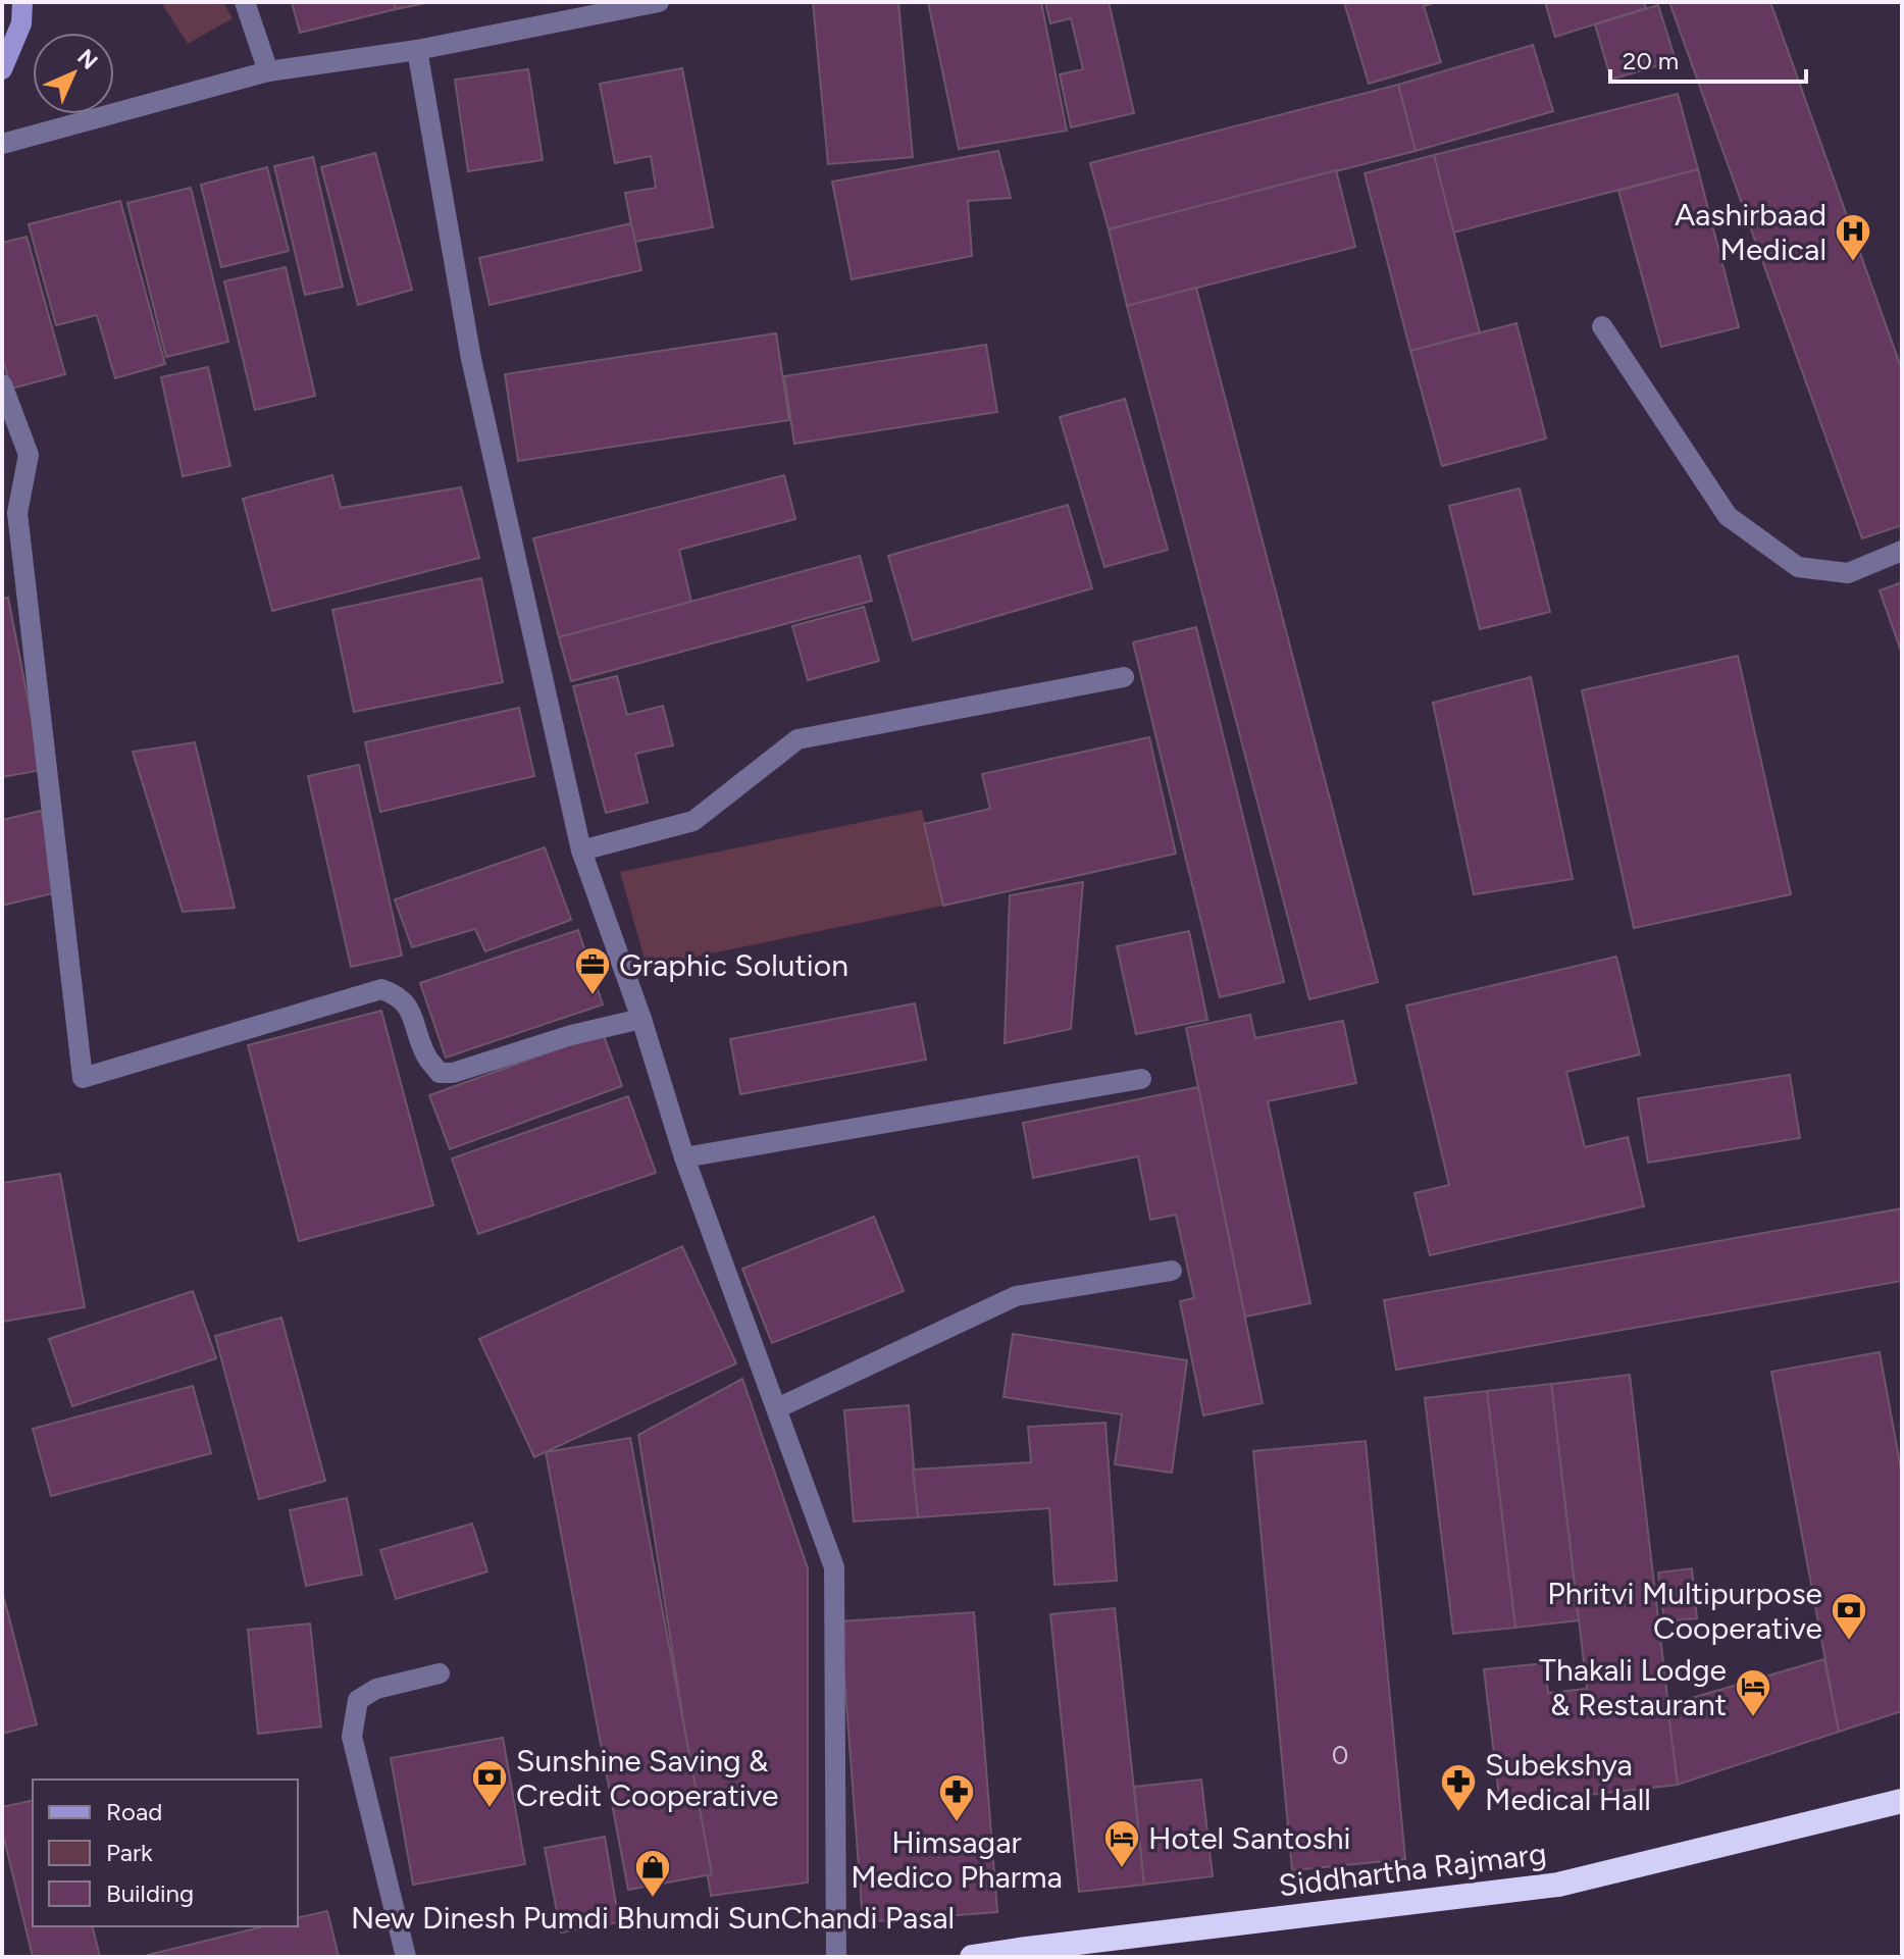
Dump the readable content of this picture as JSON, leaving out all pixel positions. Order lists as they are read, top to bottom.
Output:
{
  "streets": {
    "highway": ["Siddhartha Rajmarg"]
  },
  "places": {
    "hospital": ["Aashirbaad Medical"],
    "office": ["Graphic Solution"],
    "bank": ["Phritvi Multipurpose Cooperative", "Sunshine Saving & Credit Cooperative"],
    "hotel": ["Thakali Lodge & Restaurant", "Hotel Santoshi"],
    "pharmacy": ["Subekshya Medical Hall", "Himsagar Medico Pharma"],
    "shop": ["New Dinesh Pumdi Bhumdi SunChandi Pasal"]
  },
  "house_numbers": ["0"],
  "legend": ["Road", "Park", "Building"],
  "scale_bar": "20 m",
  "north": "top right"
}
